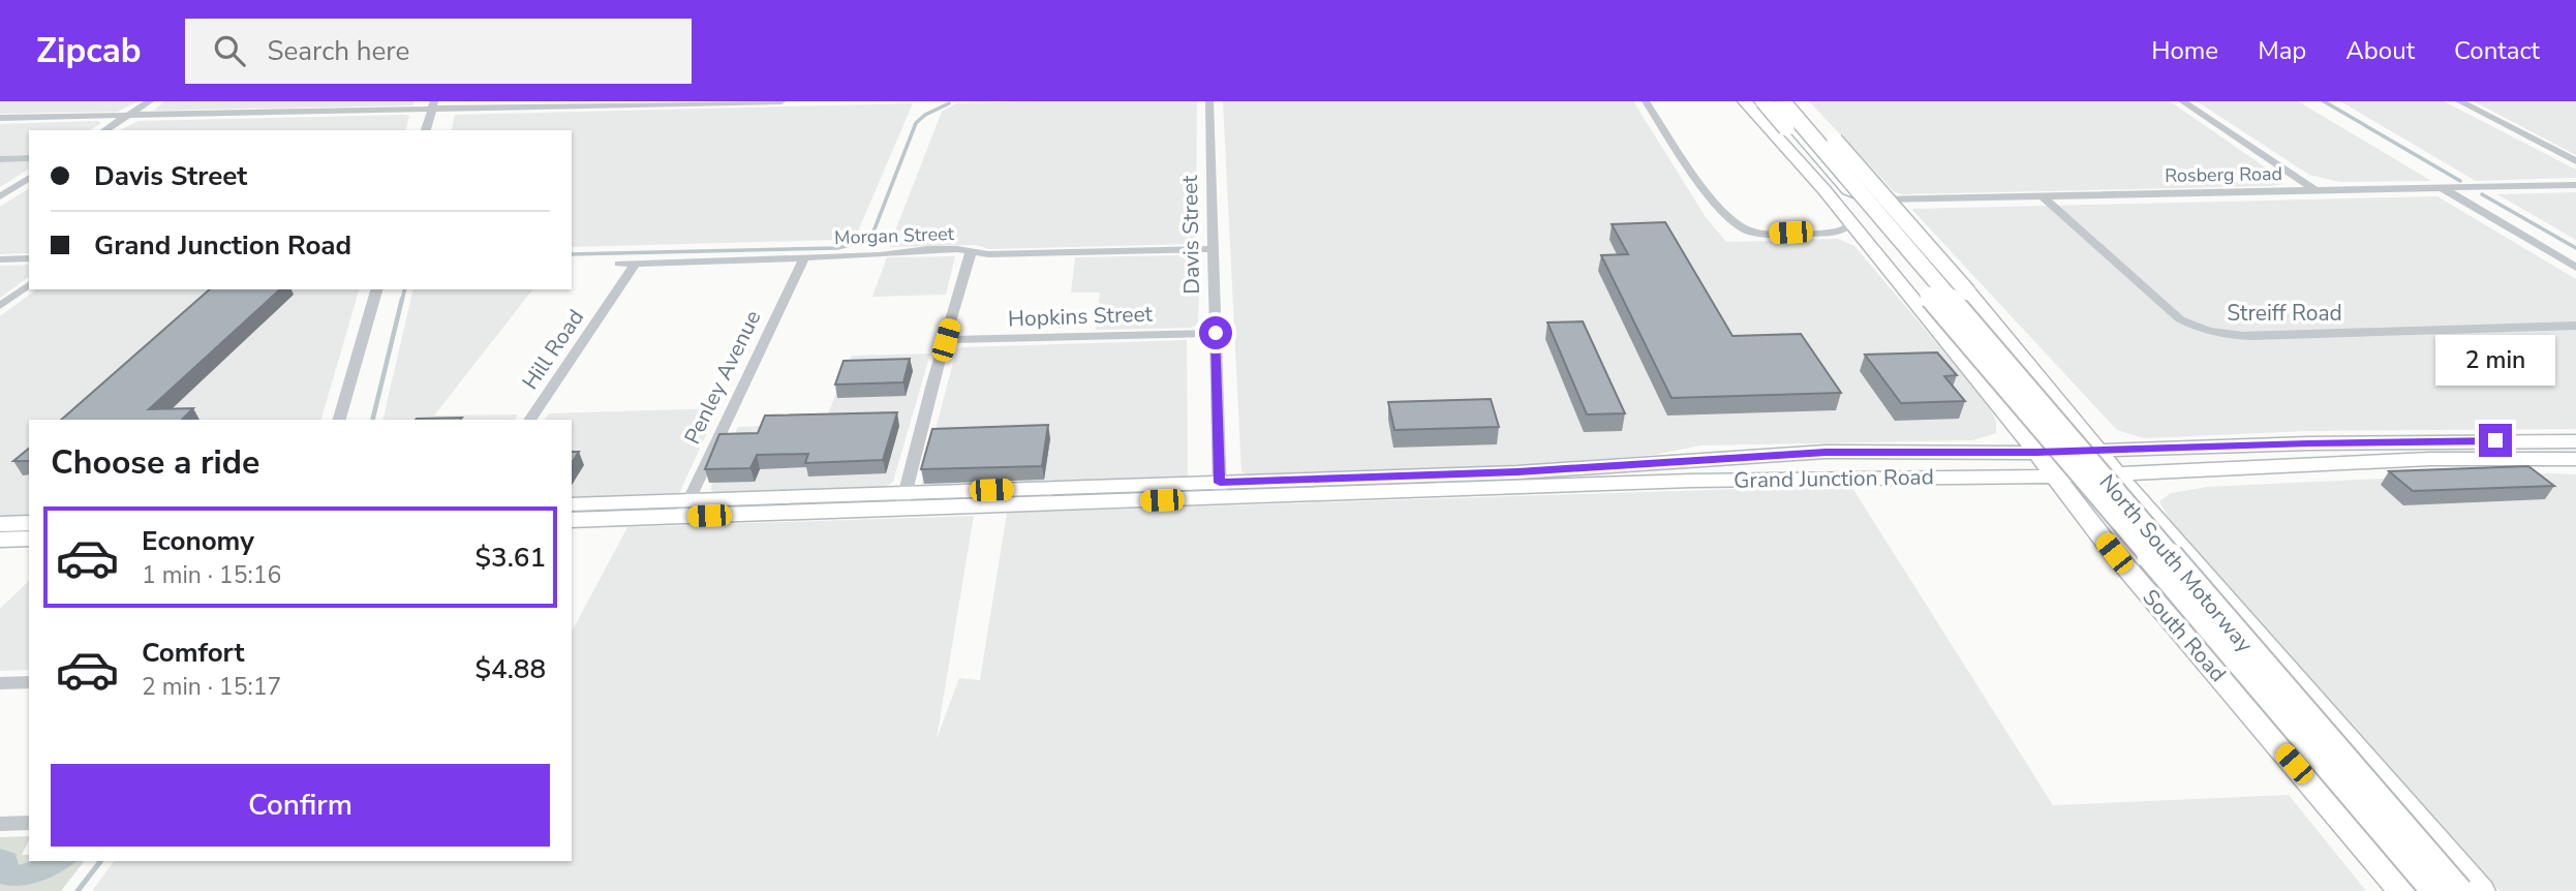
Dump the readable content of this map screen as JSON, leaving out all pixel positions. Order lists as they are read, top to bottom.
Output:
{
  "streets": {
    "highway": ["Grand Junction Road", "North South Motorway", "South Road"],
    "street": [
      "Rosberg Road",
      "Davis Street",
      "Morgan Street",
      "Streiff Road",
      "Hopkins Street",
      "Hill Road",
      "Penley Avenue"
    ]
  },
  "crossings": [
    ["Rosberg Road", "Streiff Road"],
    ["Davis Street", "Morgan Street"],
    ["Davis Street", "Hopkins Street"],
    ["Davis Street", "Grand Junction Road"],
    ["Morgan Street", "Hill Road"],
    ["Morgan Street", "Penley Avenue"],
    ["Penley Avenue", "Grand Junction Road"],
    ["Grand Junction Road", "South Road"]
  ],
  "page": {
    "header": "Zipcab",
    "search": "Search here",
    "nav": [
      "Home",
      "Map",
      "About",
      "Contact"
    ],
    "banner": ["Davis Street", "Grand Junction Road"],
    "bubble": "2 min",
    "heading": "Choose a ride",
    "list": [
      {
        "name": "Economy",
        "note": "1 min · 15:16",
        "value": "$3.61"
      },
      {
        "name": "Comfort",
        "note": "2 min · 15:17",
        "value": "$4.88"
      }
    ],
    "buttons": "Confirm"
  }
}
